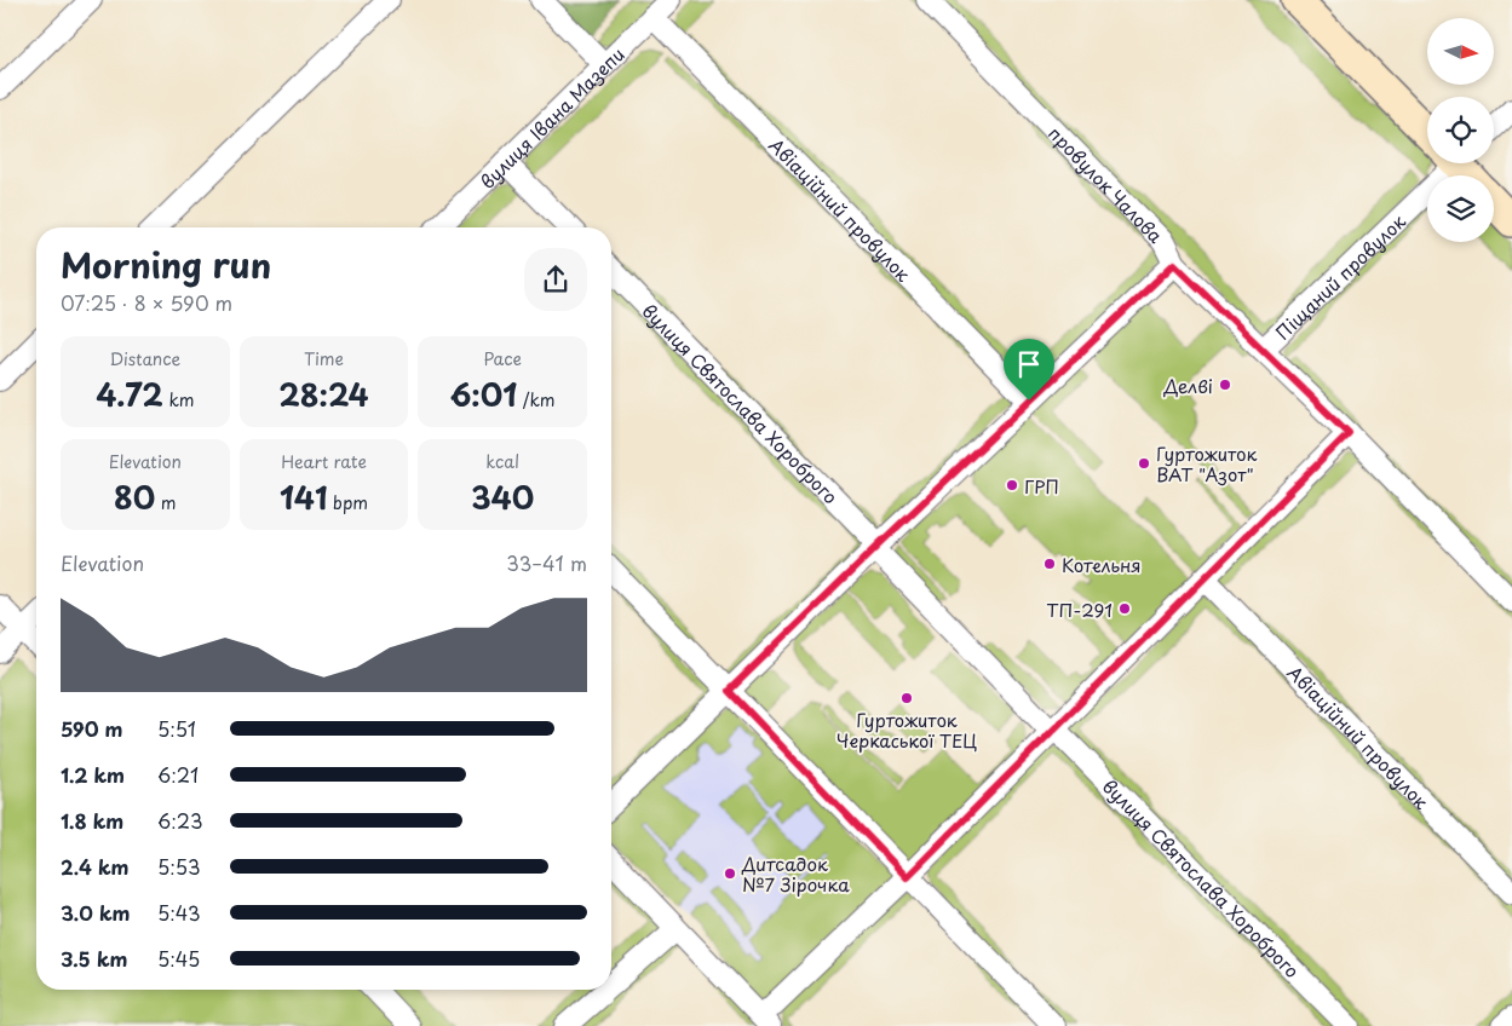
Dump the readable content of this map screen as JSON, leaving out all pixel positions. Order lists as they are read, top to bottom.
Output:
{
  "streets": {
    "street": [
      "вулиця Івана Мазепи",
      "провулок Чалова",
      "Авіаційний провулок",
      "Піщаний провулок",
      "вулиця Святослава Хороброго"
    ]
  },
  "crossings": [
    ["вулиця Івана Мазепи", "Авіаційний провулок"],
    ["провулок Чалова", "Піщаний провулок"]
  ],
  "places": [
    "Делві",
    "Гуртожиток ВАТ \"Азот\"",
    "ГРП",
    "Котельня",
    "ТП-291",
    "Гуртожиток Черкаської ТЕЦ",
    "Дитсадок №7 Зірочка"
  ],
  "north": "right",
  "page": {
    "heading": ["Morning run", "07:25 · 8 × 590 m"],
    "stats": [
      ["Distance", "4.72 km"],
      ["Time", "28:24"],
      ["Pace", "6:01 /km"],
      ["Elevation", "80 m"],
      ["Heart rate", "141 bpm"],
      ["kcal", "340"]
    ],
    "chart": ["Elevation", "33–41 m"],
    "list": [
      {
        "name": "590 m",
        "note": "5:51"
      },
      {
        "name": "1.2 km",
        "note": "6:21"
      },
      {
        "name": "1.8 km",
        "note": "6:23"
      },
      {
        "name": "2.4 km",
        "note": "5:53"
      },
      {
        "name": "3.0 km",
        "note": "5:43"
      },
      {
        "name": "3.5 km",
        "note": "5:45"
      }
    ]
  }
}
